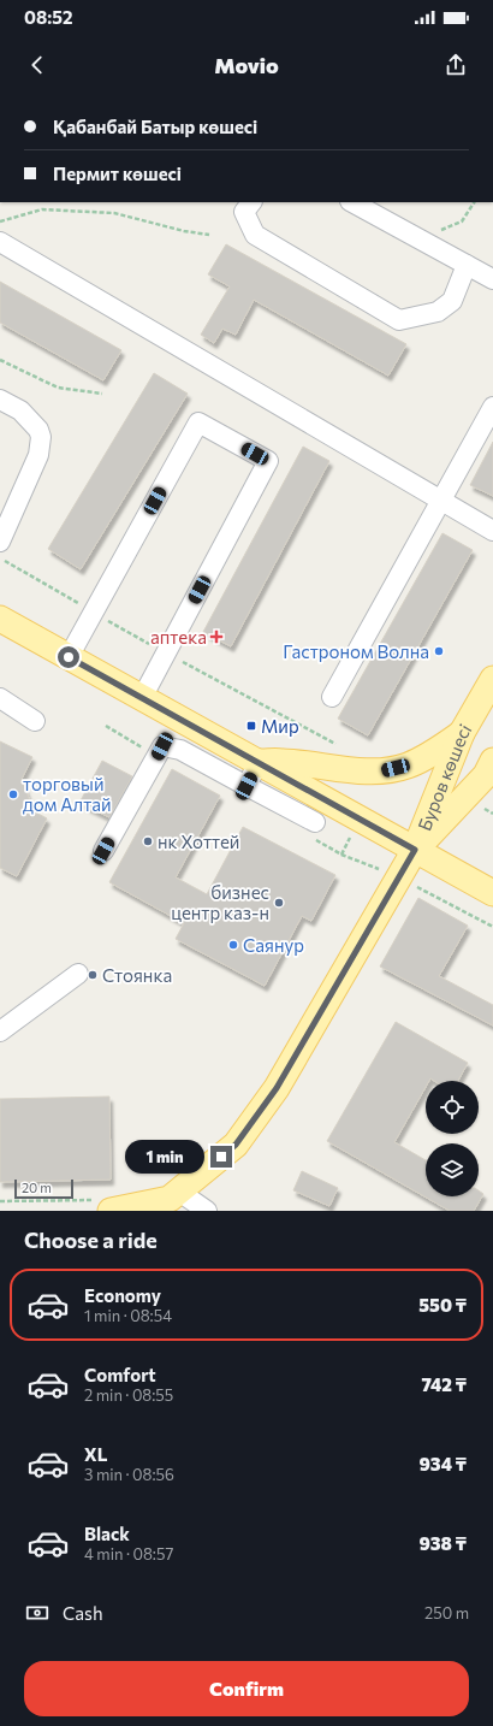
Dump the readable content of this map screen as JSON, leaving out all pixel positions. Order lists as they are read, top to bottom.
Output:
{
  "streets": {
    "main road": ["Буров көшесі"]
  },
  "places": {
    "health": ["аптека"],
    "other": [
      "Гастроном Волна",
      "торговый дом Алтай",
      "нк Хоттей",
      "бизнес центр каз-н",
      "Саянур",
      "Стоянка"
    ],
    "transit": ["Мир"]
  },
  "scale_bar": "20 m",
  "page": {
    "status": "08:52",
    "header": "Movio",
    "banner": ["Қабанбай Батыр көшесі", "Пермит көшесі"],
    "bubble": "1 min",
    "scale": "20 m",
    "heading": "Choose a ride",
    "list": [
      {
        "name": "Economy",
        "note": "1 min · 08:54",
        "value": "550 ₸"
      },
      {
        "name": "Comfort",
        "note": "2 min · 08:55",
        "value": "742 ₸"
      },
      {
        "name": "XL",
        "note": "3 min · 08:56",
        "value": "934 ₸"
      },
      {
        "name": "Black",
        "note": "4 min · 08:57",
        "value": "938 ₸"
      }
    ],
    "pay": ["Cash", "250 m"],
    "buttons": "Confirm"
  }
}
